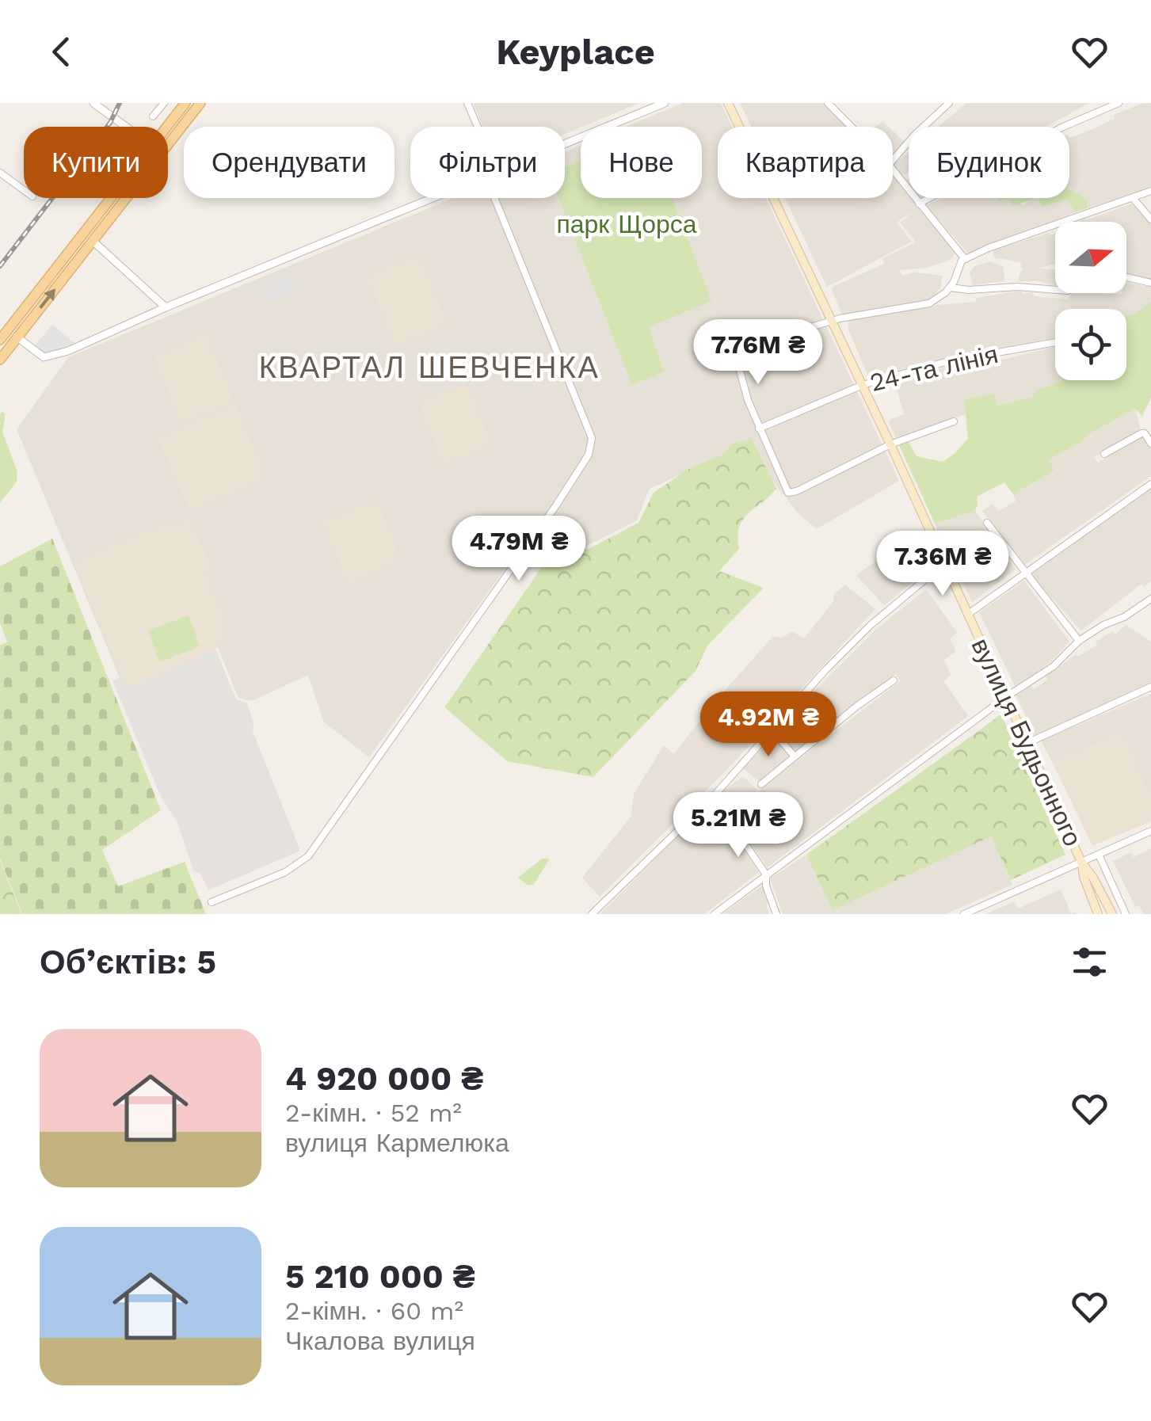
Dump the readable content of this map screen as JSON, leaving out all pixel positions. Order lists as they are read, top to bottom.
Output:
{
  "streets": {
    "main road": ["вулиця Будьонного"],
    "street": ["24-та лінія"]
  },
  "crossings": [
    ["24-та лінія", "вулиця Будьонного"]
  ],
  "districts": ["КВАРТАЛ ШЕВЧЕНКА"],
  "parks": ["парк Щорса"],
  "north": "right",
  "page": {
    "header": "Keyplace",
    "chip": [
      "Купити",
      "Орендувати",
      "Фільтри",
      "Нове",
      "Квартира",
      "Будинок"
    ],
    "price": [
      "7.76M ₴",
      "4.79M ₴",
      "7.36M ₴",
      "4.92M ₴",
      "5.21M ₴"
    ],
    "heading": "Об’єктів: 5",
    "list": [
      {
        "name": "4 920 000 ₴",
        "note": "2-кімн. · 52 m² · вулиця Кармелюка"
      },
      {
        "name": "5 210 000 ₴",
        "note": "2-кімн. · 60 m² · Чкалова вулиця"
      }
    ]
  }
}
